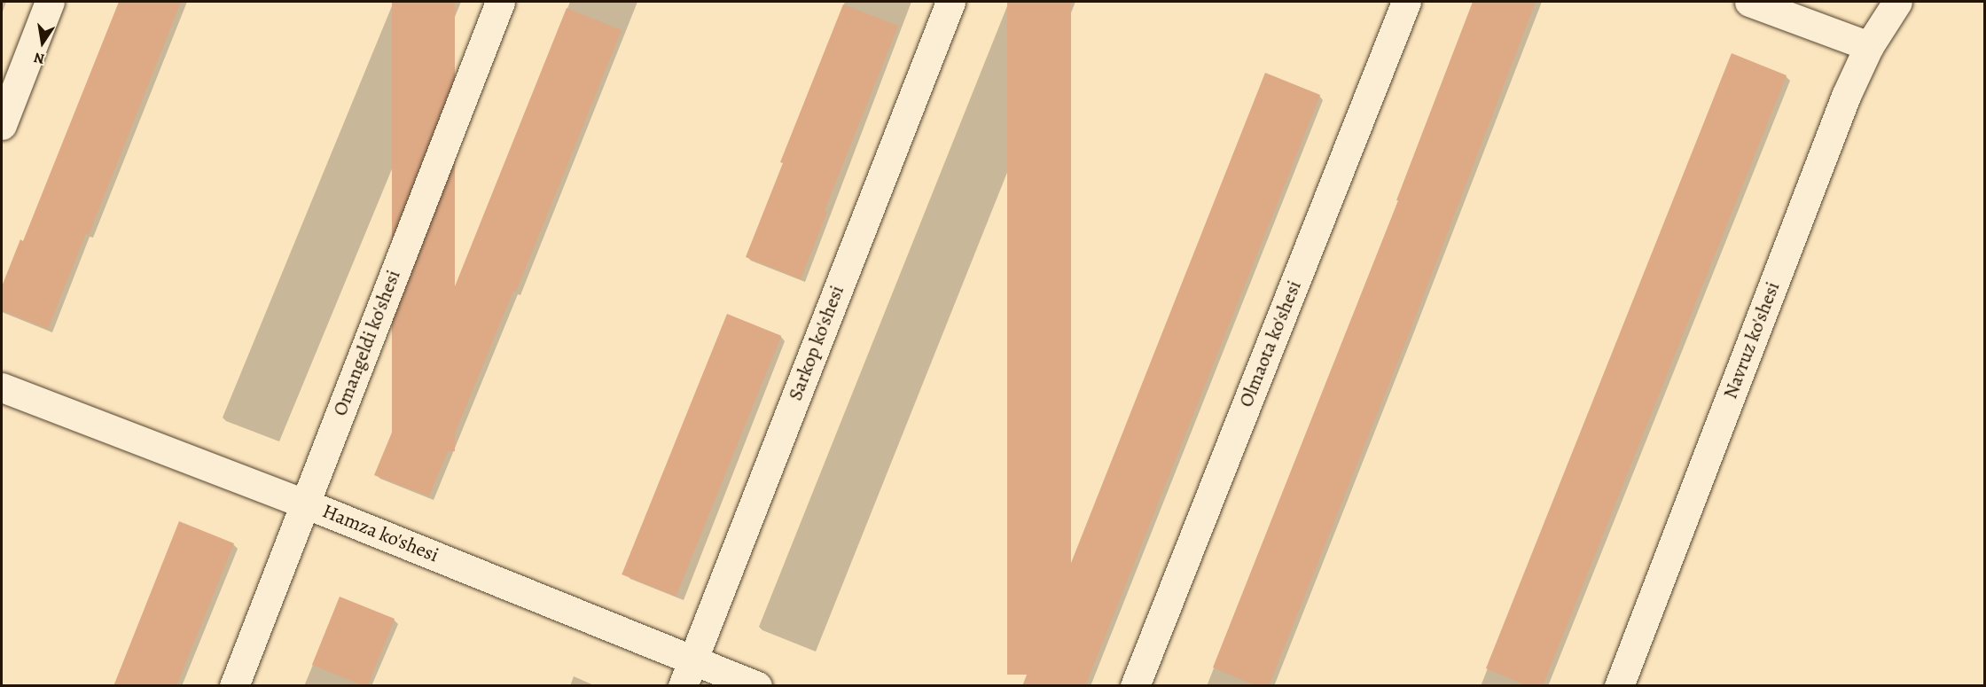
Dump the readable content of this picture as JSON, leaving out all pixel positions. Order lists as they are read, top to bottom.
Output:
{
  "streets": {
    "street": [
      "Navruz ko'shesi",
      "Omangeldi ko'shesi",
      "Sarkop ko'shesi",
      "Olmaota ko'shesi",
      "Hamza ko'shesi"
    ]
  },
  "crossings": [
    ["Omangeldi ko'shesi", "Hamza ko'shesi"],
    ["Sarkop ko'shesi", "Hamza ko'shesi"]
  ],
  "north": "bottom"
}
